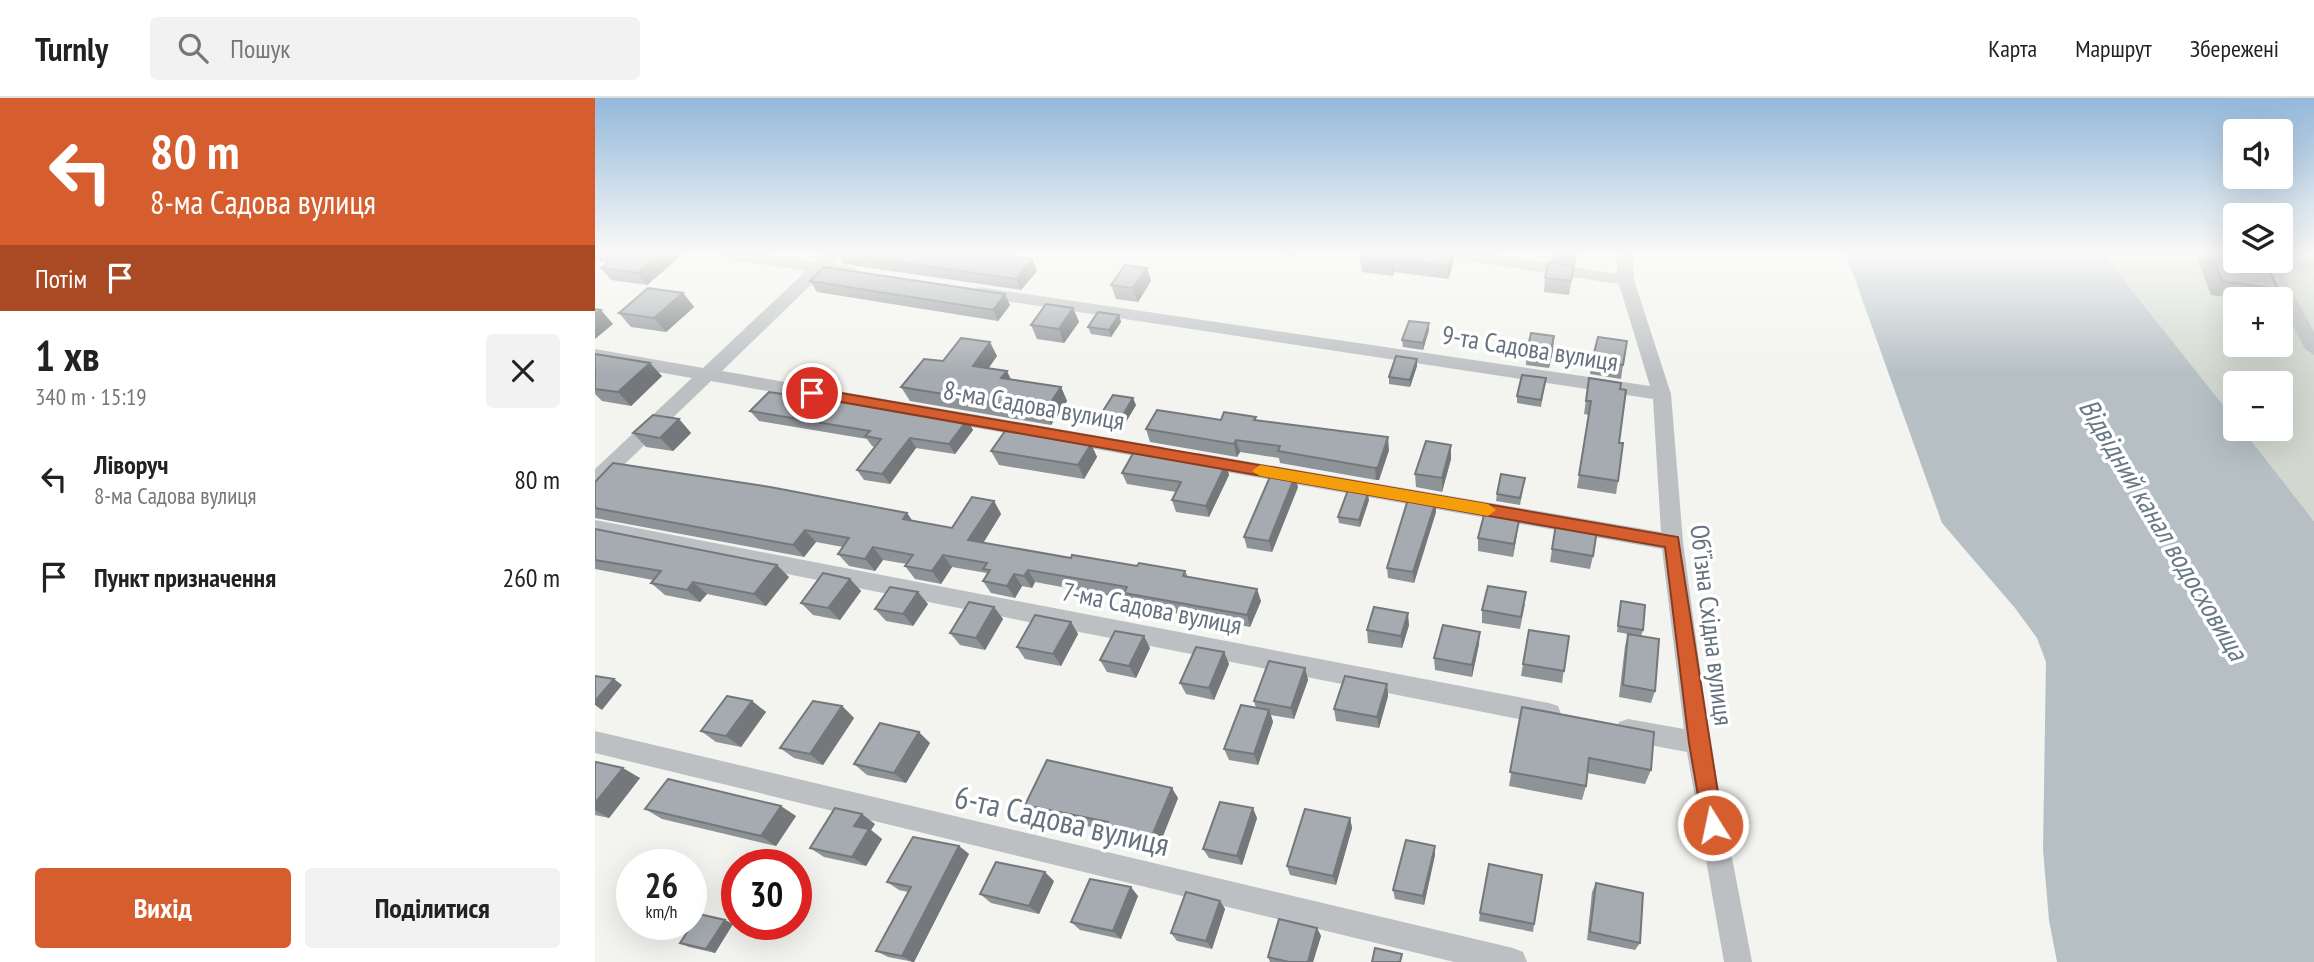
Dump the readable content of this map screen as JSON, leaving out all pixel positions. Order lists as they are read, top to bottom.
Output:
{
  "streets": {
    "street": [
      "9-та Садова вулиця",
      "8-ма Садова вулиця",
      "7-ма Садова вулиця",
      "Обʼїзна Східна вулиця",
      "6-та Садова вулиця"
    ]
  },
  "crossings": [
    ["9-та Садова вулиця", "Обʼїзна Східна вулиця"],
    ["8-ма Садова вулиця", "Обʼїзна Східна вулиця"]
  ],
  "water": ["Відвідний канал водосховища"],
  "page": {
    "header": "Turnly",
    "search": "Пошук",
    "nav": ["Карта", "Маршрут", "Збережені"],
    "turn": ["80 m", "8-ма Садова вулиця"],
    "map_buttons": ["+", "−"],
    "then": "Потім",
    "heading": ["1 хв", "340 m · 15:19"],
    "list": [
      {
        "name": "Ліворуч",
        "note": "8-ма Садова вулиця",
        "value": "80 m"
      },
      {
        "name": "Пункт призначення",
        "value": "260 m"
      }
    ],
    "speed": "26 km/h",
    "limit": "30",
    "buttons": ["Вихід", "Поділитися"]
  }
}
